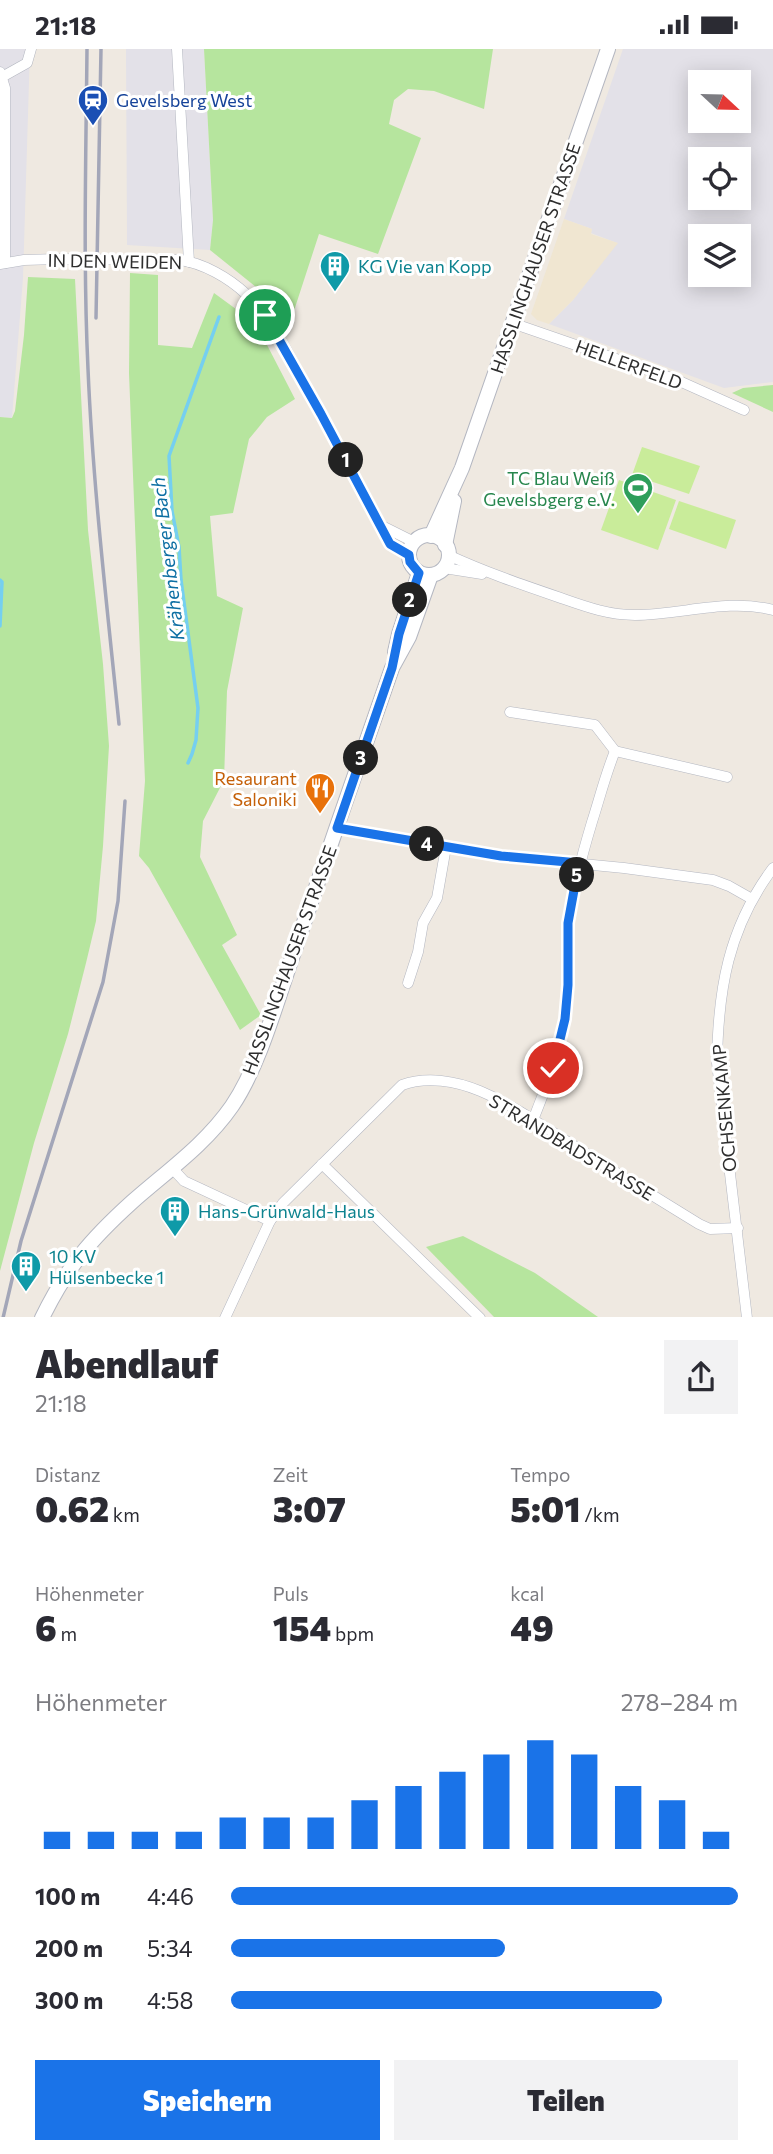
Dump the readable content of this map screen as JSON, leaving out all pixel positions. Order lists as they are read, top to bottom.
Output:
{
  "streets": {
    "main road": ["HASSLINGHAUSER STRASSE"],
    "street": [
      "IN DEN WEIDEN",
      "HELLERFELD",
      "OCHSENKAMP",
      "STRANDBADSTRASSE"
    ]
  },
  "crossings": [
    ["HASSLINGHAUSER STRASSE", "HELLERFELD"],
    ["OCHSENKAMP", "STRANDBADSTRASSE"]
  ],
  "water": ["Krähenberger Bach"],
  "places": {
    "station": ["Gevelsberg West"],
    "building": ["KG Vie van Kopp", "Hans-Grünwald-Haus", "10 KV Hülsenbecke 1"],
    "sports": ["TC Blau Weiß Gevelsbgerg e.V."],
    "restaurant": ["Resaurant Saloniki"]
  },
  "north": "right",
  "page": {
    "status": "21:18",
    "pins": [
      "1",
      "2",
      "3",
      "4",
      "5"
    ],
    "heading": ["Abendlauf", "21:18"],
    "stats": [
      ["Distanz", "0.62 km"],
      ["Zeit", "3:07"],
      ["Tempo", "5:01 /km"],
      ["Höhenmeter", "6 m"],
      ["Puls", "154 bpm"],
      ["kcal", "49"]
    ],
    "chart": ["Höhenmeter", "278–284 m"],
    "list": [
      {
        "name": "100 m",
        "note": "4:46"
      },
      {
        "name": "200 m",
        "note": "5:34"
      },
      {
        "name": "300 m",
        "note": "4:58"
      }
    ],
    "buttons": ["Speichern", "Teilen"]
  }
}
